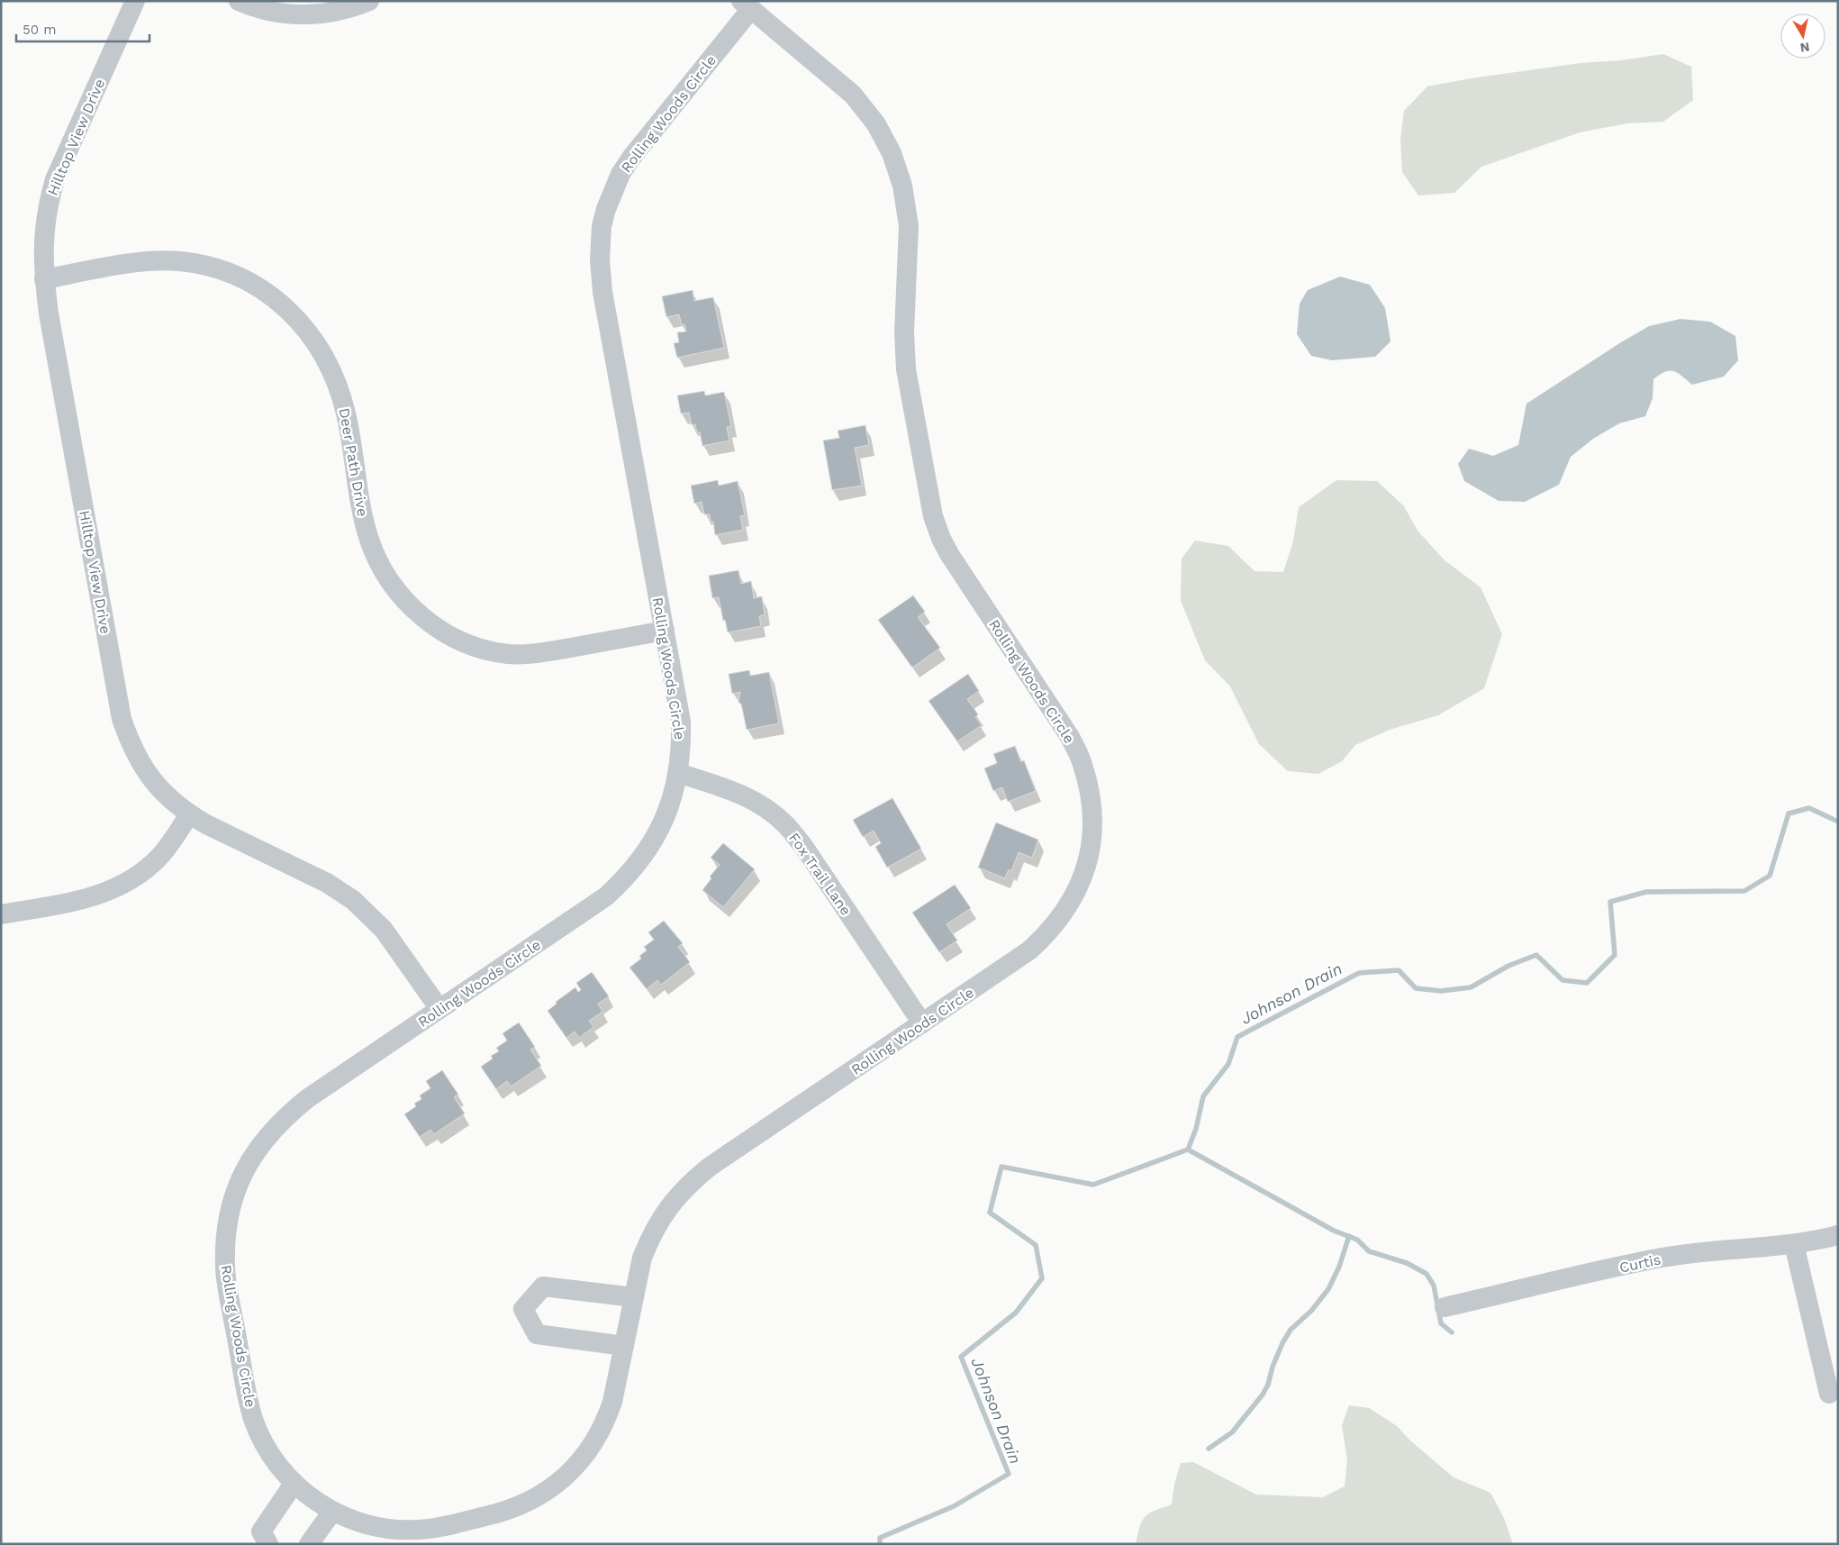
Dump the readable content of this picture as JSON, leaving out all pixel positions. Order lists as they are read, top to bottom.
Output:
{
  "streets": {
    "street": [
      "Rolling Woods Circle",
      "Hilltop View Drive",
      "Deer Path Drive",
      "Fox Trail Lane",
      "Curtis"
    ]
  },
  "crossings": [
    ["Rolling Woods Circle", "Hilltop View Drive"],
    ["Rolling Woods Circle", "Deer Path Drive"],
    ["Rolling Woods Circle", "Fox Trail Lane"],
    ["Hilltop View Drive", "Deer Path Drive"]
  ],
  "water": ["Johnson Drain"],
  "scale_bar": "50 m",
  "north": "bottom"
}
